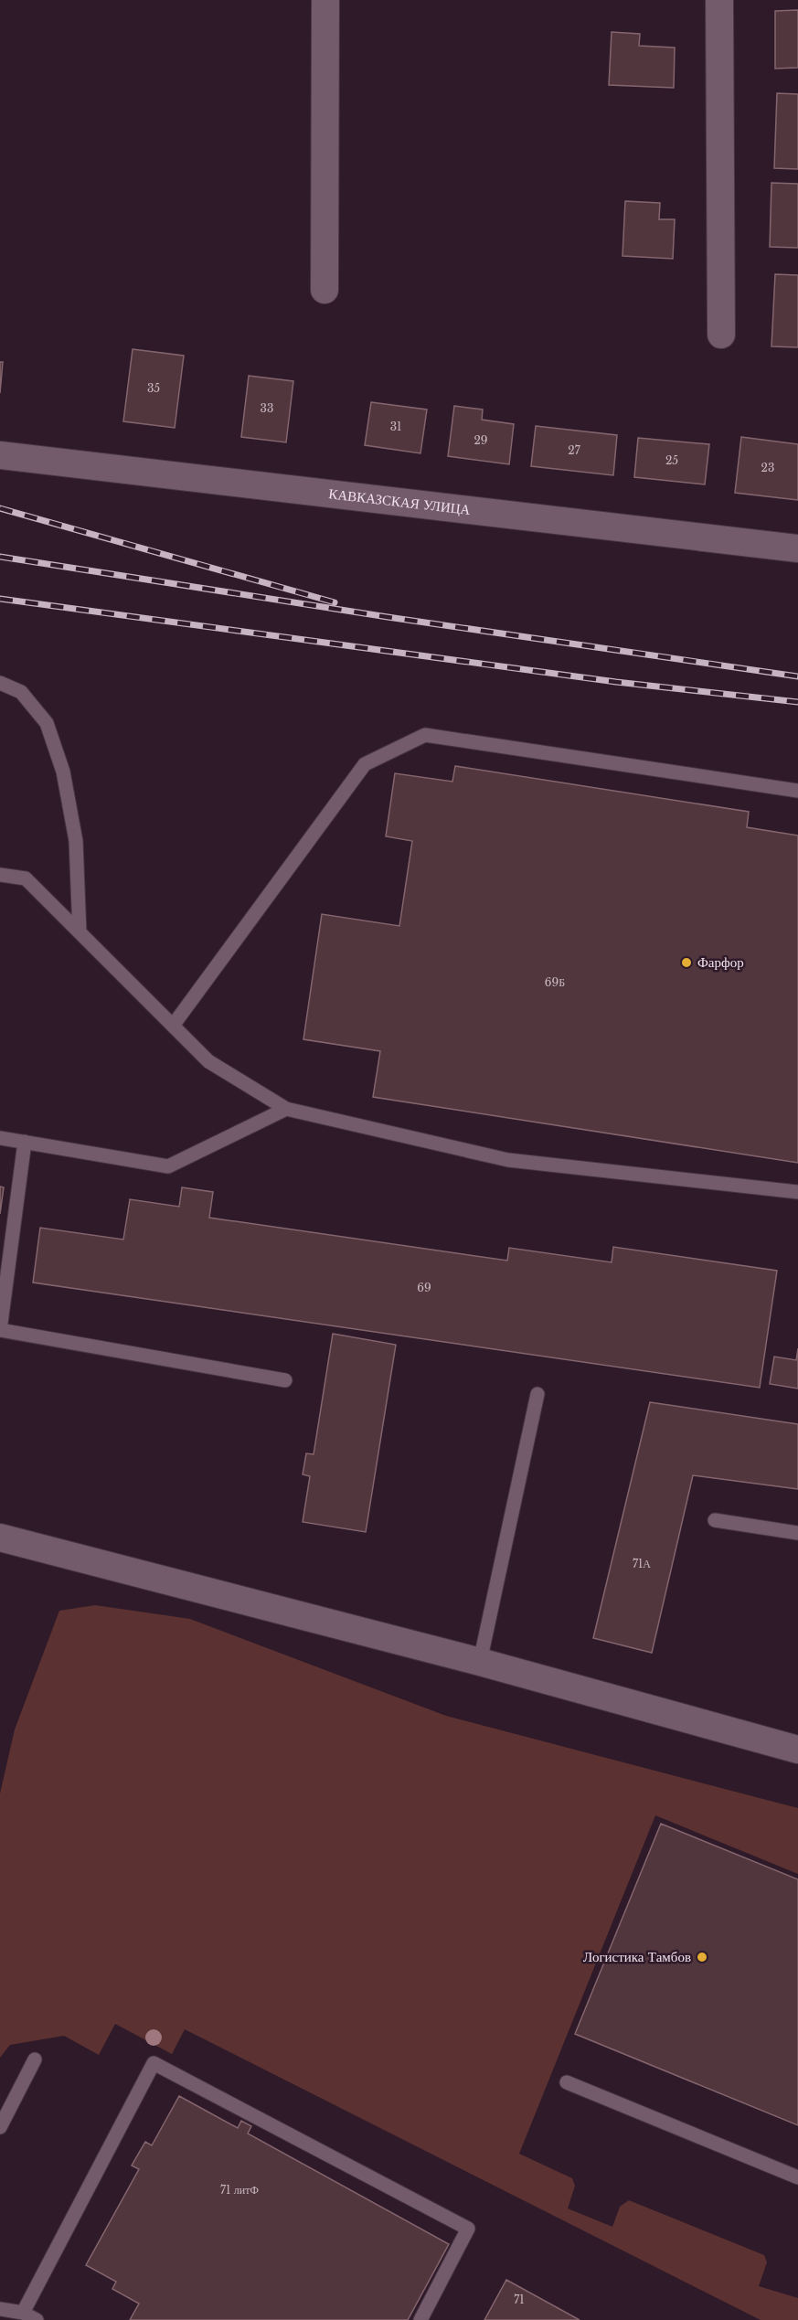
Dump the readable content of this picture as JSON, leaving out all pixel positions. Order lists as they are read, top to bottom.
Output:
{
  "streets": {
    "street": ["КАВКАЗСКАЯ УЛИЦА"]
  },
  "places": ["Фарфор", "Логистика Тамбов"],
  "house_numbers": [
    "35",
    "33",
    "31",
    "29",
    "27",
    "25",
    "23",
    "69Б",
    "69",
    "71А",
    "71 литФ",
    "71"
  ]
}
